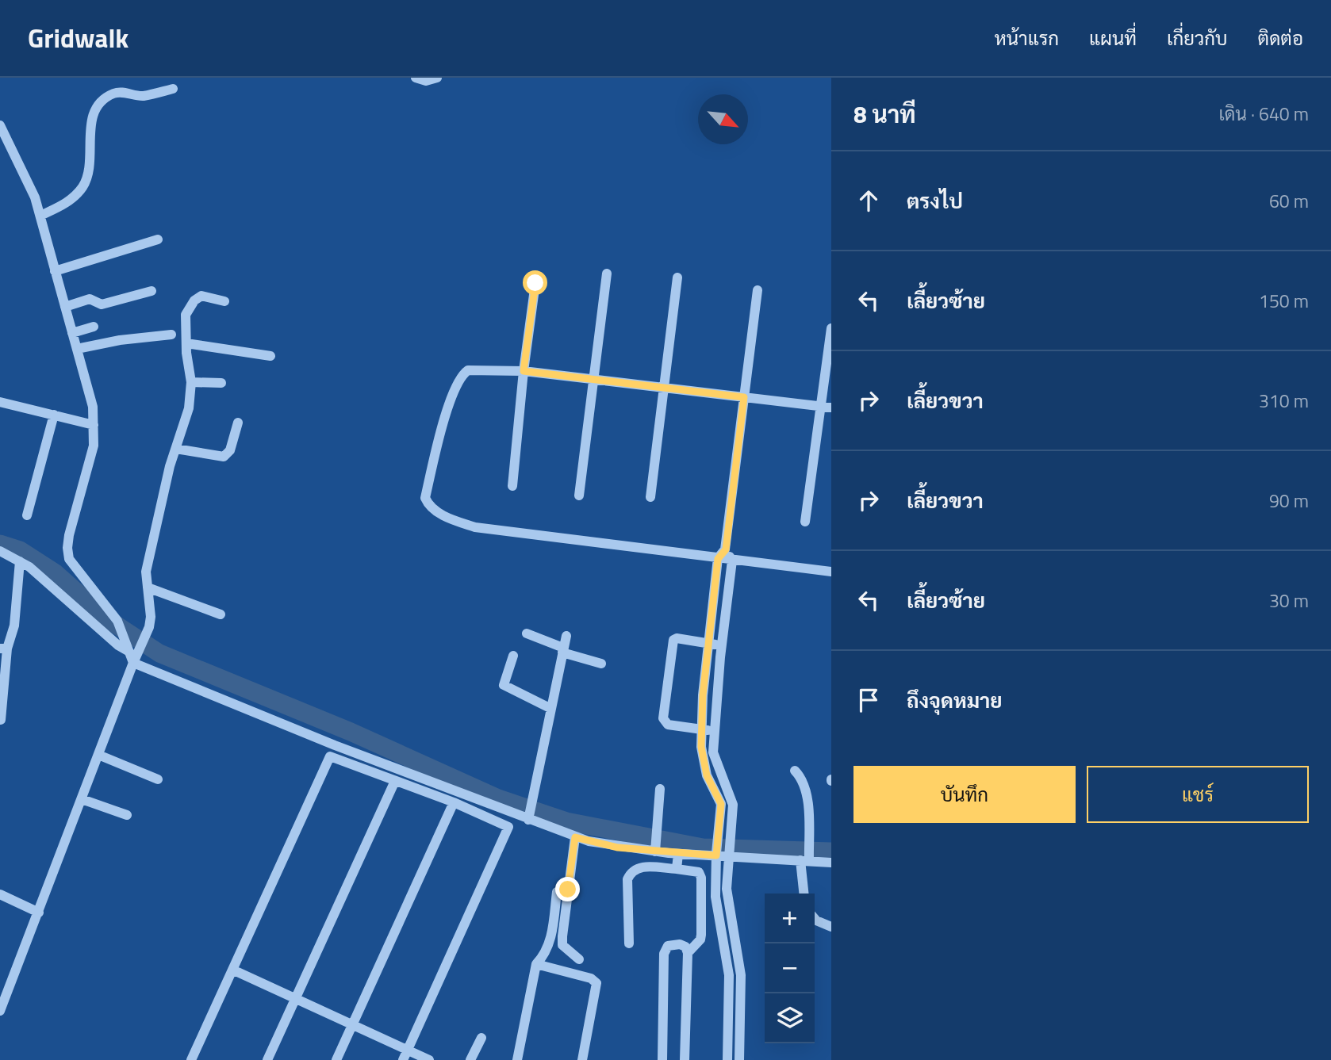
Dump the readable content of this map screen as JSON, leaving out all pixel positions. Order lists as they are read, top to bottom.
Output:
{
  "north": "bottom right",
  "page": {
    "header": "Gridwalk",
    "nav": [
      "หน้าแรก",
      "แผนที่",
      "เกี่ยวกับ",
      "ติดต่อ"
    ],
    "heading": ["8 นาที", "เดิน · 640 m"],
    "list": [
      ["ตรงไป", "60 m"],
      ["เลี้ยวซ้าย", "150 m"],
      ["เลี้ยวขวา", "310 m"],
      ["เลี้ยวขวา", "90 m"],
      ["เลี้ยวซ้าย", "30 m"],
      "ถึงจุดหมาย"
    ],
    "buttons": ["บันทึก", "แชร์"],
    "map_buttons": ["+", "−"]
  }
}
